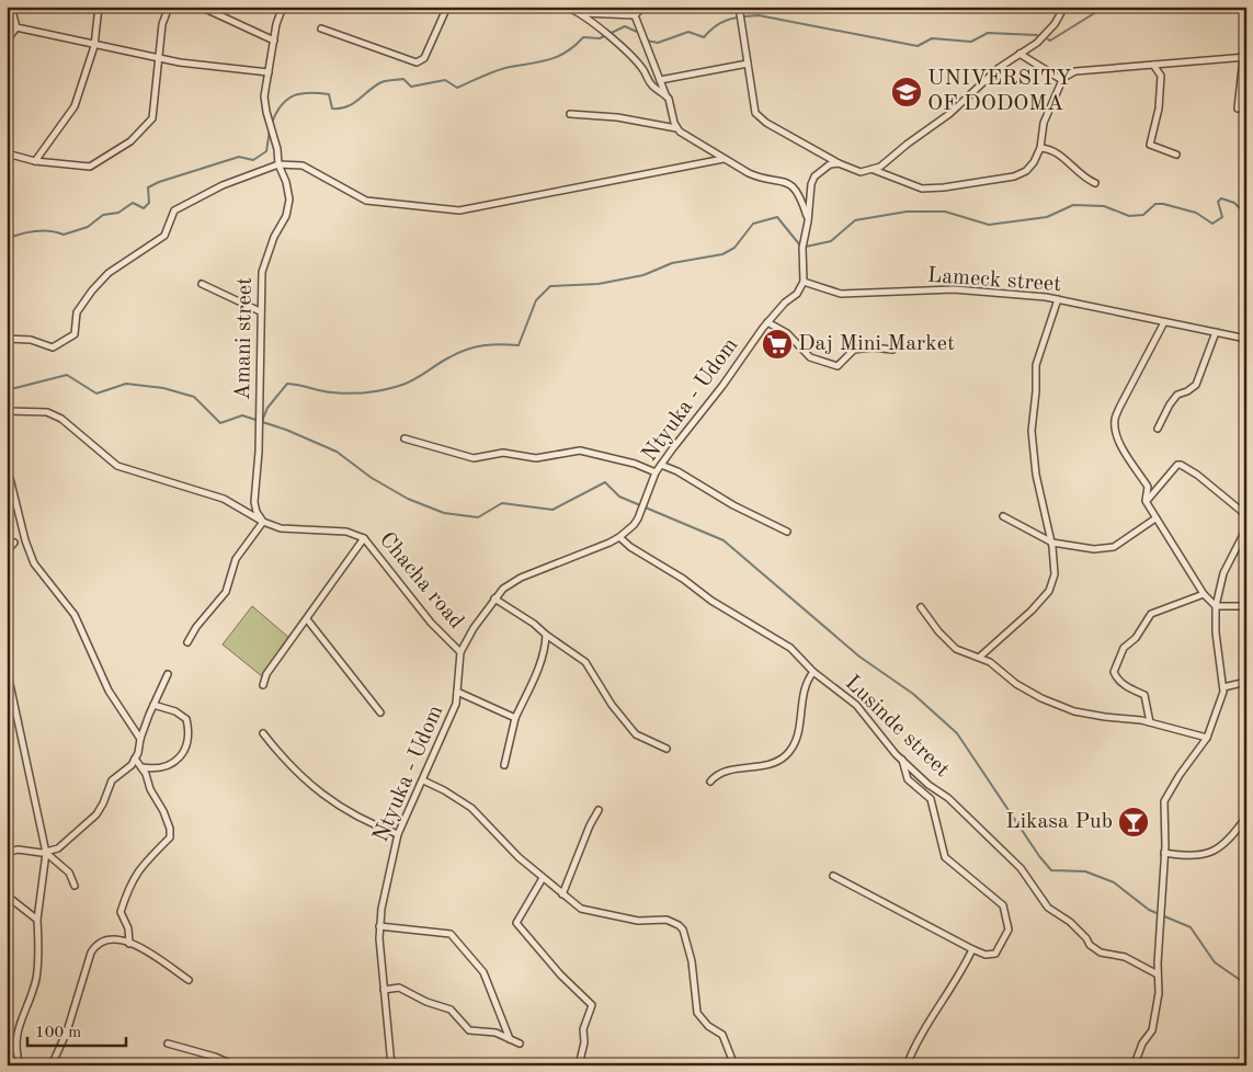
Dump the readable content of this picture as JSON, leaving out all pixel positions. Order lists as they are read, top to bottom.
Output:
{
  "streets": {
    "street": [
      "Lameck street",
      "Amani street",
      "Ntyuka - Udom",
      "Chacha road",
      "Lusinde street"
    ]
  },
  "crossings": [
    ["Lameck street", "Ntyuka - Udom"],
    ["Amani street", "Chacha road"],
    ["Ntyuka - Udom", "Chacha road"],
    ["Ntyuka - Udom", "Lusinde street"]
  ],
  "places": {
    "school or university": ["UNIVERSITY OF DODOMA"],
    "supermarket": ["Daj Mini Market"],
    "bar": ["Likasa Pub"]
  },
  "scale_bar": "100 m"
}
